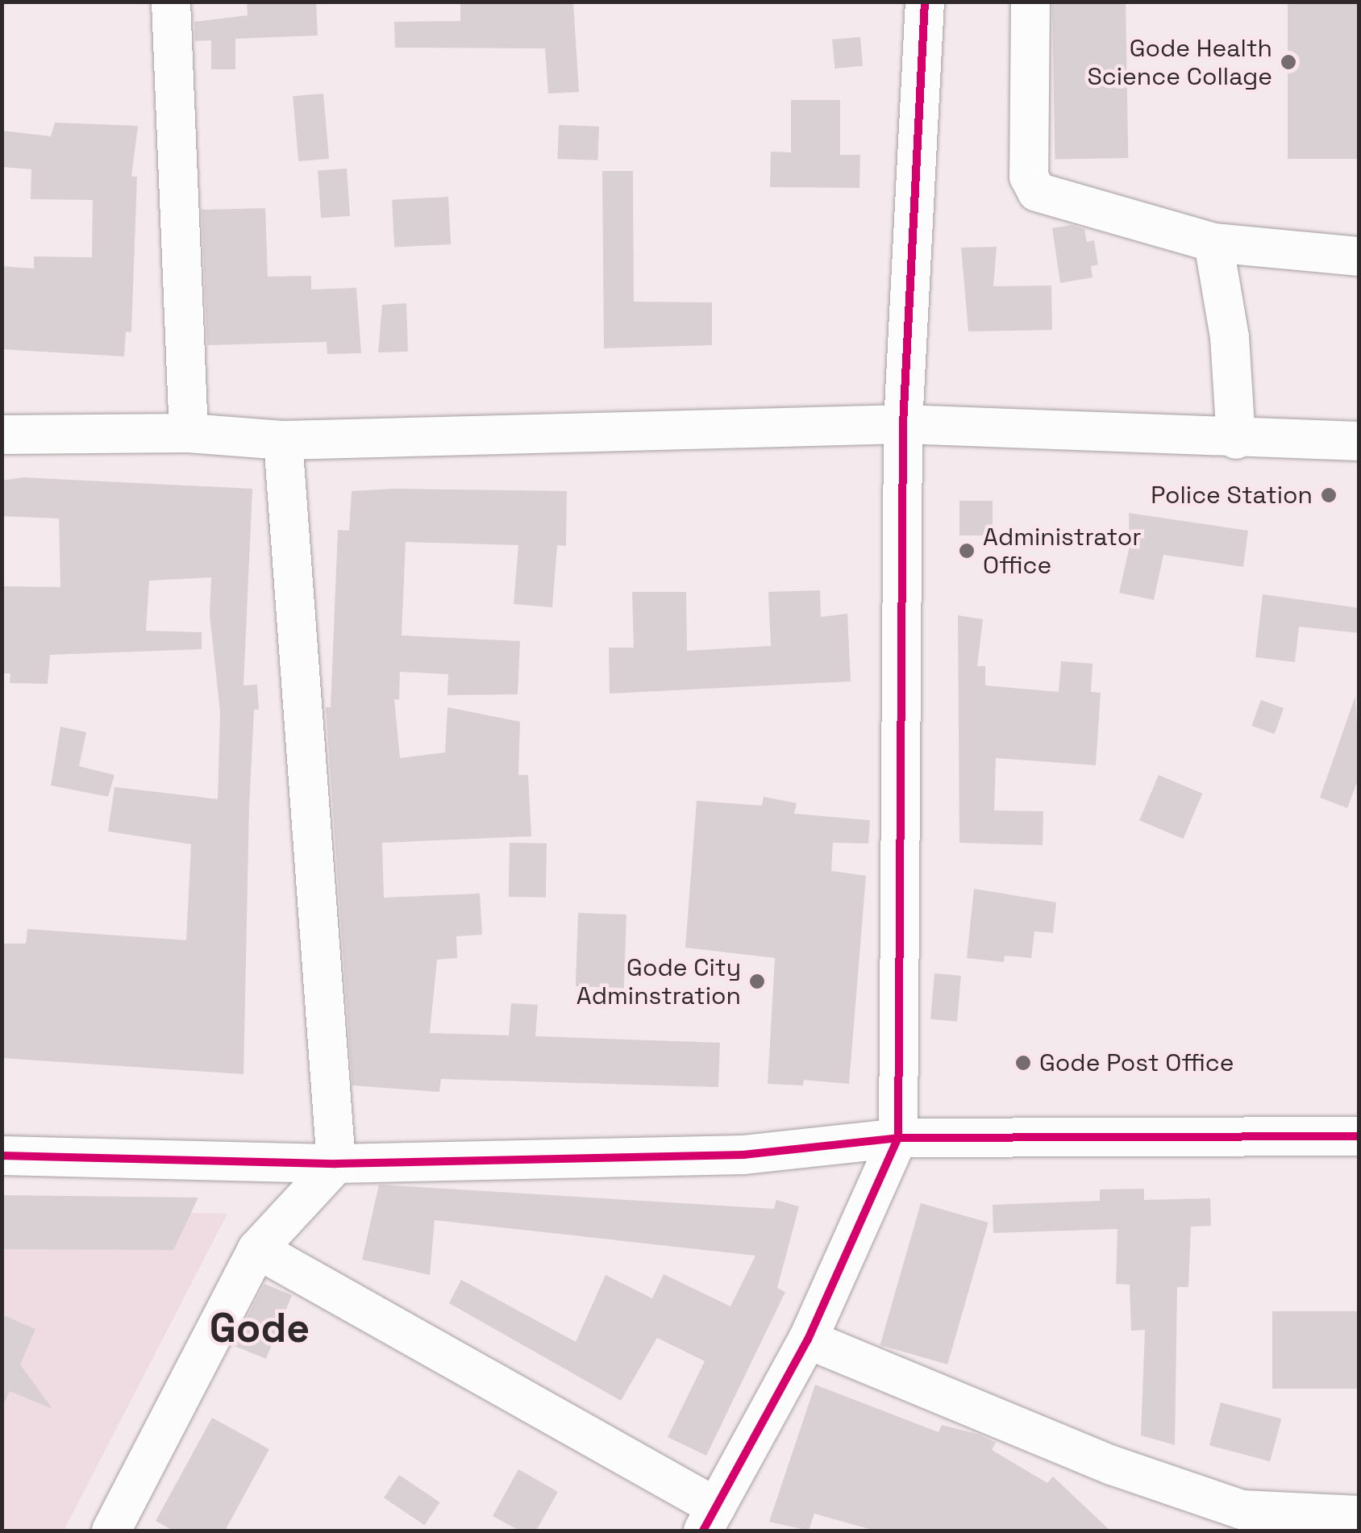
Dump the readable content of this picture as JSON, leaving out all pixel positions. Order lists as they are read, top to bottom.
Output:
{
  "districts": ["Gode"],
  "places": [
    "Gode Health Science Collage",
    "Police Station",
    "Administrator Office",
    "Gode City Adminstration",
    "Gode Post Office"
  ]
}
